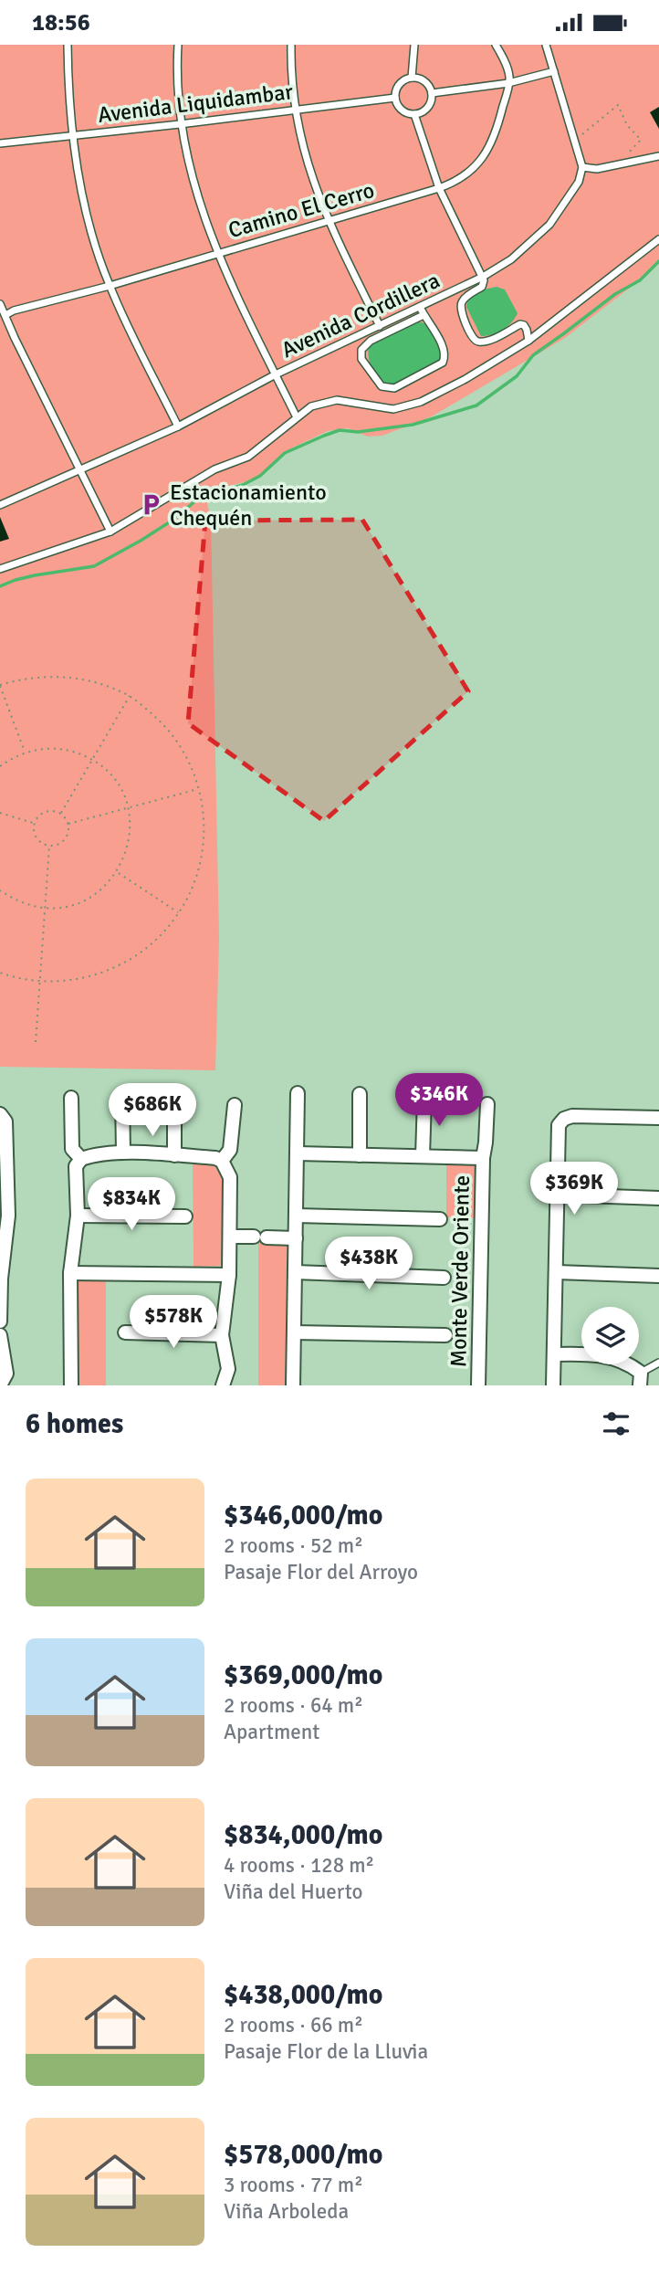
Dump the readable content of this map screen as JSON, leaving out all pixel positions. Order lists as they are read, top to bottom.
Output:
{
  "streets": {
    "street": ["Monte Verde Oriente"],
    "lane": ["Avenida Liquidambar", "Camino El Cerro", "Avenida Cordillera"]
  },
  "places": {
    "parking": ["Estacionamiento Chequén"]
  },
  "page": {
    "status": "18:56",
    "price": [
      "$346K",
      "$686K",
      "$369K",
      "$834K",
      "$438K",
      "$578K"
    ],
    "heading": "6 homes",
    "list": [
      {
        "name": "$346,000/mo",
        "note": "2 rooms · 52 m² · Pasaje Flor del Arroyo"
      },
      {
        "name": "$369,000/mo",
        "note": "2 rooms · 64 m² · Apartment"
      },
      {
        "name": "$834,000/mo",
        "note": "4 rooms · 128 m² · Viña del Huerto"
      },
      {
        "name": "$438,000/mo",
        "note": "2 rooms · 66 m² · Pasaje Flor de la Lluvia"
      },
      {
        "name": "$578,000/mo",
        "note": "3 rooms · 77 m² · Viña Arboleda"
      }
    ]
  }
}
